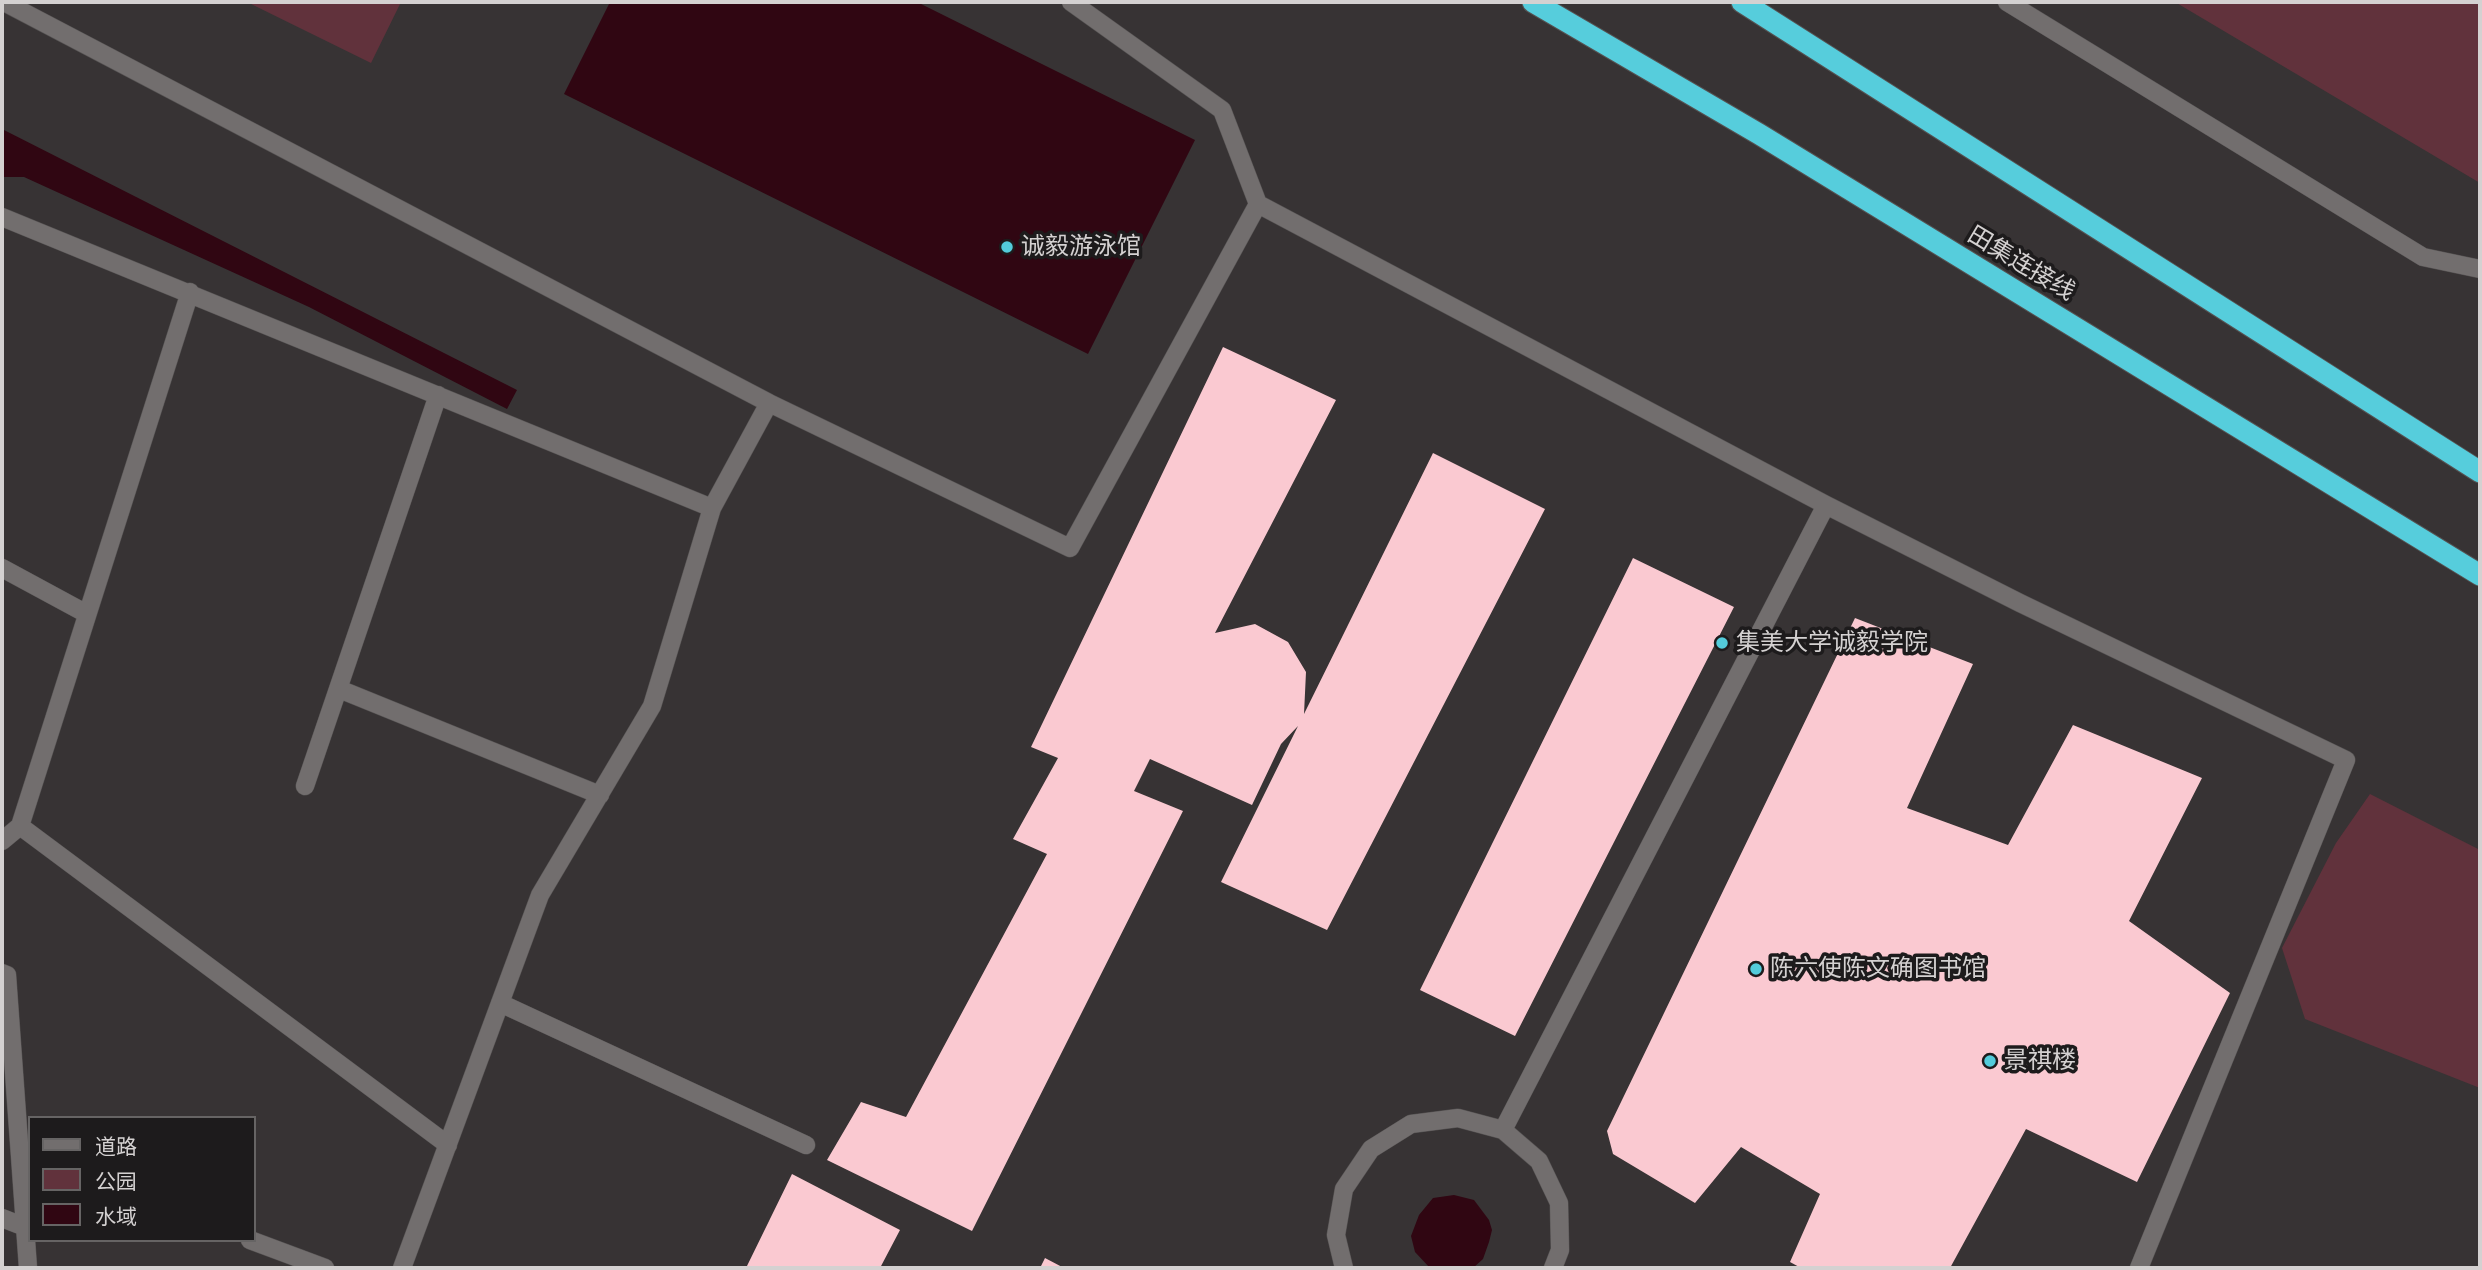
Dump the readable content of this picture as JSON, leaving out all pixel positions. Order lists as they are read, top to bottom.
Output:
{
  "streets": {
    "highway": ["田集连接线"]
  },
  "places": [
    "诚毅游泳馆",
    "集美大学诚毅学院",
    "陈六使陈文确图书馆",
    "景祺楼"
  ],
  "legend": ["道路", "公园", "水域"]
}
